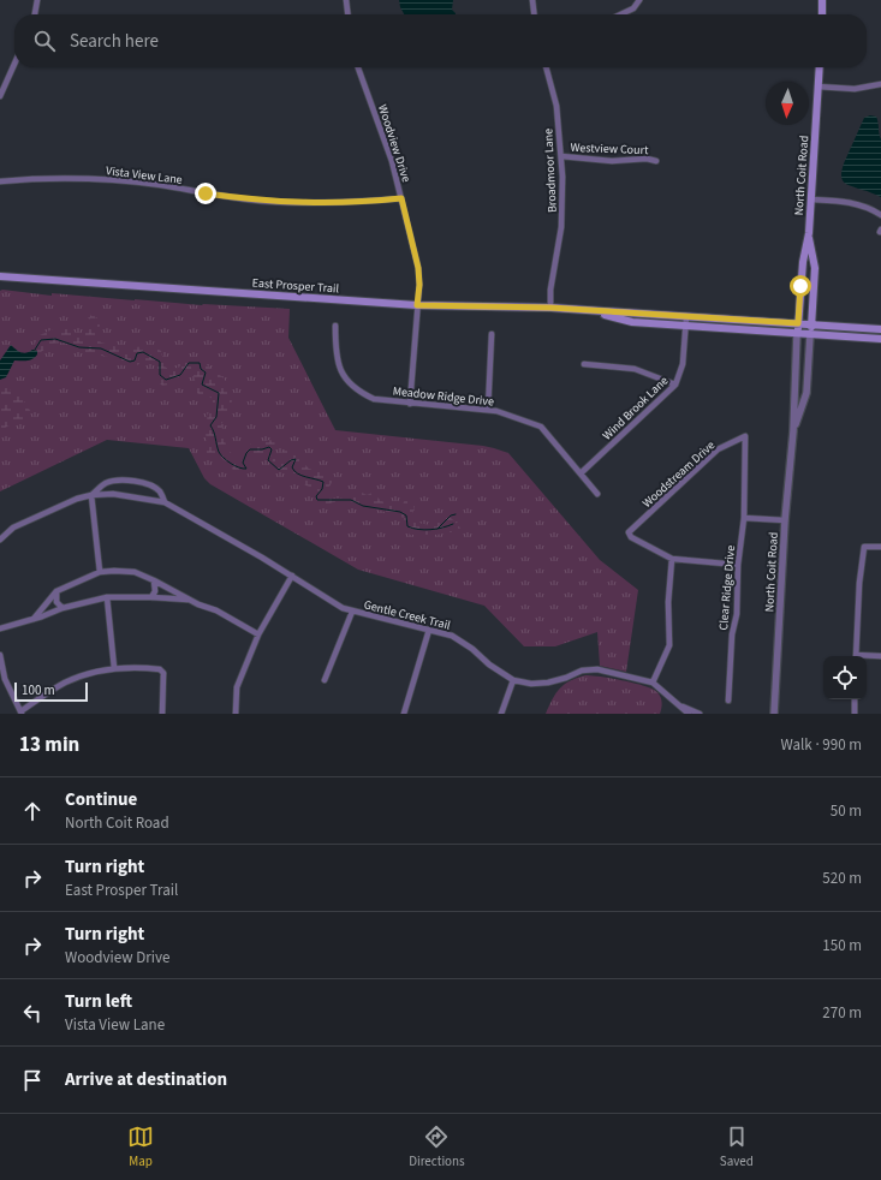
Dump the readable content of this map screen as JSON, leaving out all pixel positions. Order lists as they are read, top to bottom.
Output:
{
  "streets": {
    "main road": ["North Coit Road", "East Prosper Trail"],
    "street": [
      "Woodview Drive",
      "Westview Court",
      "Broadmoor Lane",
      "Vista View Lane",
      "Meadow Ridge Drive",
      "Wind Brook Lane",
      "Woodstream Drive",
      "Clear Ridge Drive",
      "Gentle Creek Trail"
    ]
  },
  "crossings": [
    ["Woodview Drive", "Vista View Lane"],
    ["Woodview Drive", "East Prosper Trail"],
    ["Woodview Drive", "Meadow Ridge Drive"],
    ["Westview Court", "Broadmoor Lane"],
    ["Broadmoor Lane", "East Prosper Trail"],
    ["North Coit Road", "East Prosper Trail"],
    ["East Prosper Trail", "Wind Brook Lane"],
    ["Meadow Ridge Drive", "Wind Brook Lane"],
    ["Woodstream Drive", "Clear Ridge Drive"]
  ],
  "scale_bar": "100 m",
  "north": "bottom",
  "page": {
    "search": "Search here",
    "scale": "100 m",
    "heading": ["13 min", "Walk · 990 m"],
    "list": [
      ["Continue", "North Coit Road", "50 m"],
      ["Turn right", "East Prosper Trail", "520 m"],
      ["Turn right", "Woodview Drive", "150 m"],
      ["Turn left", "Vista View Lane", "270 m"],
      "Arrive at destination"
    ],
    "nav": ["Map", "Directions", "Saved"]
  }
}
